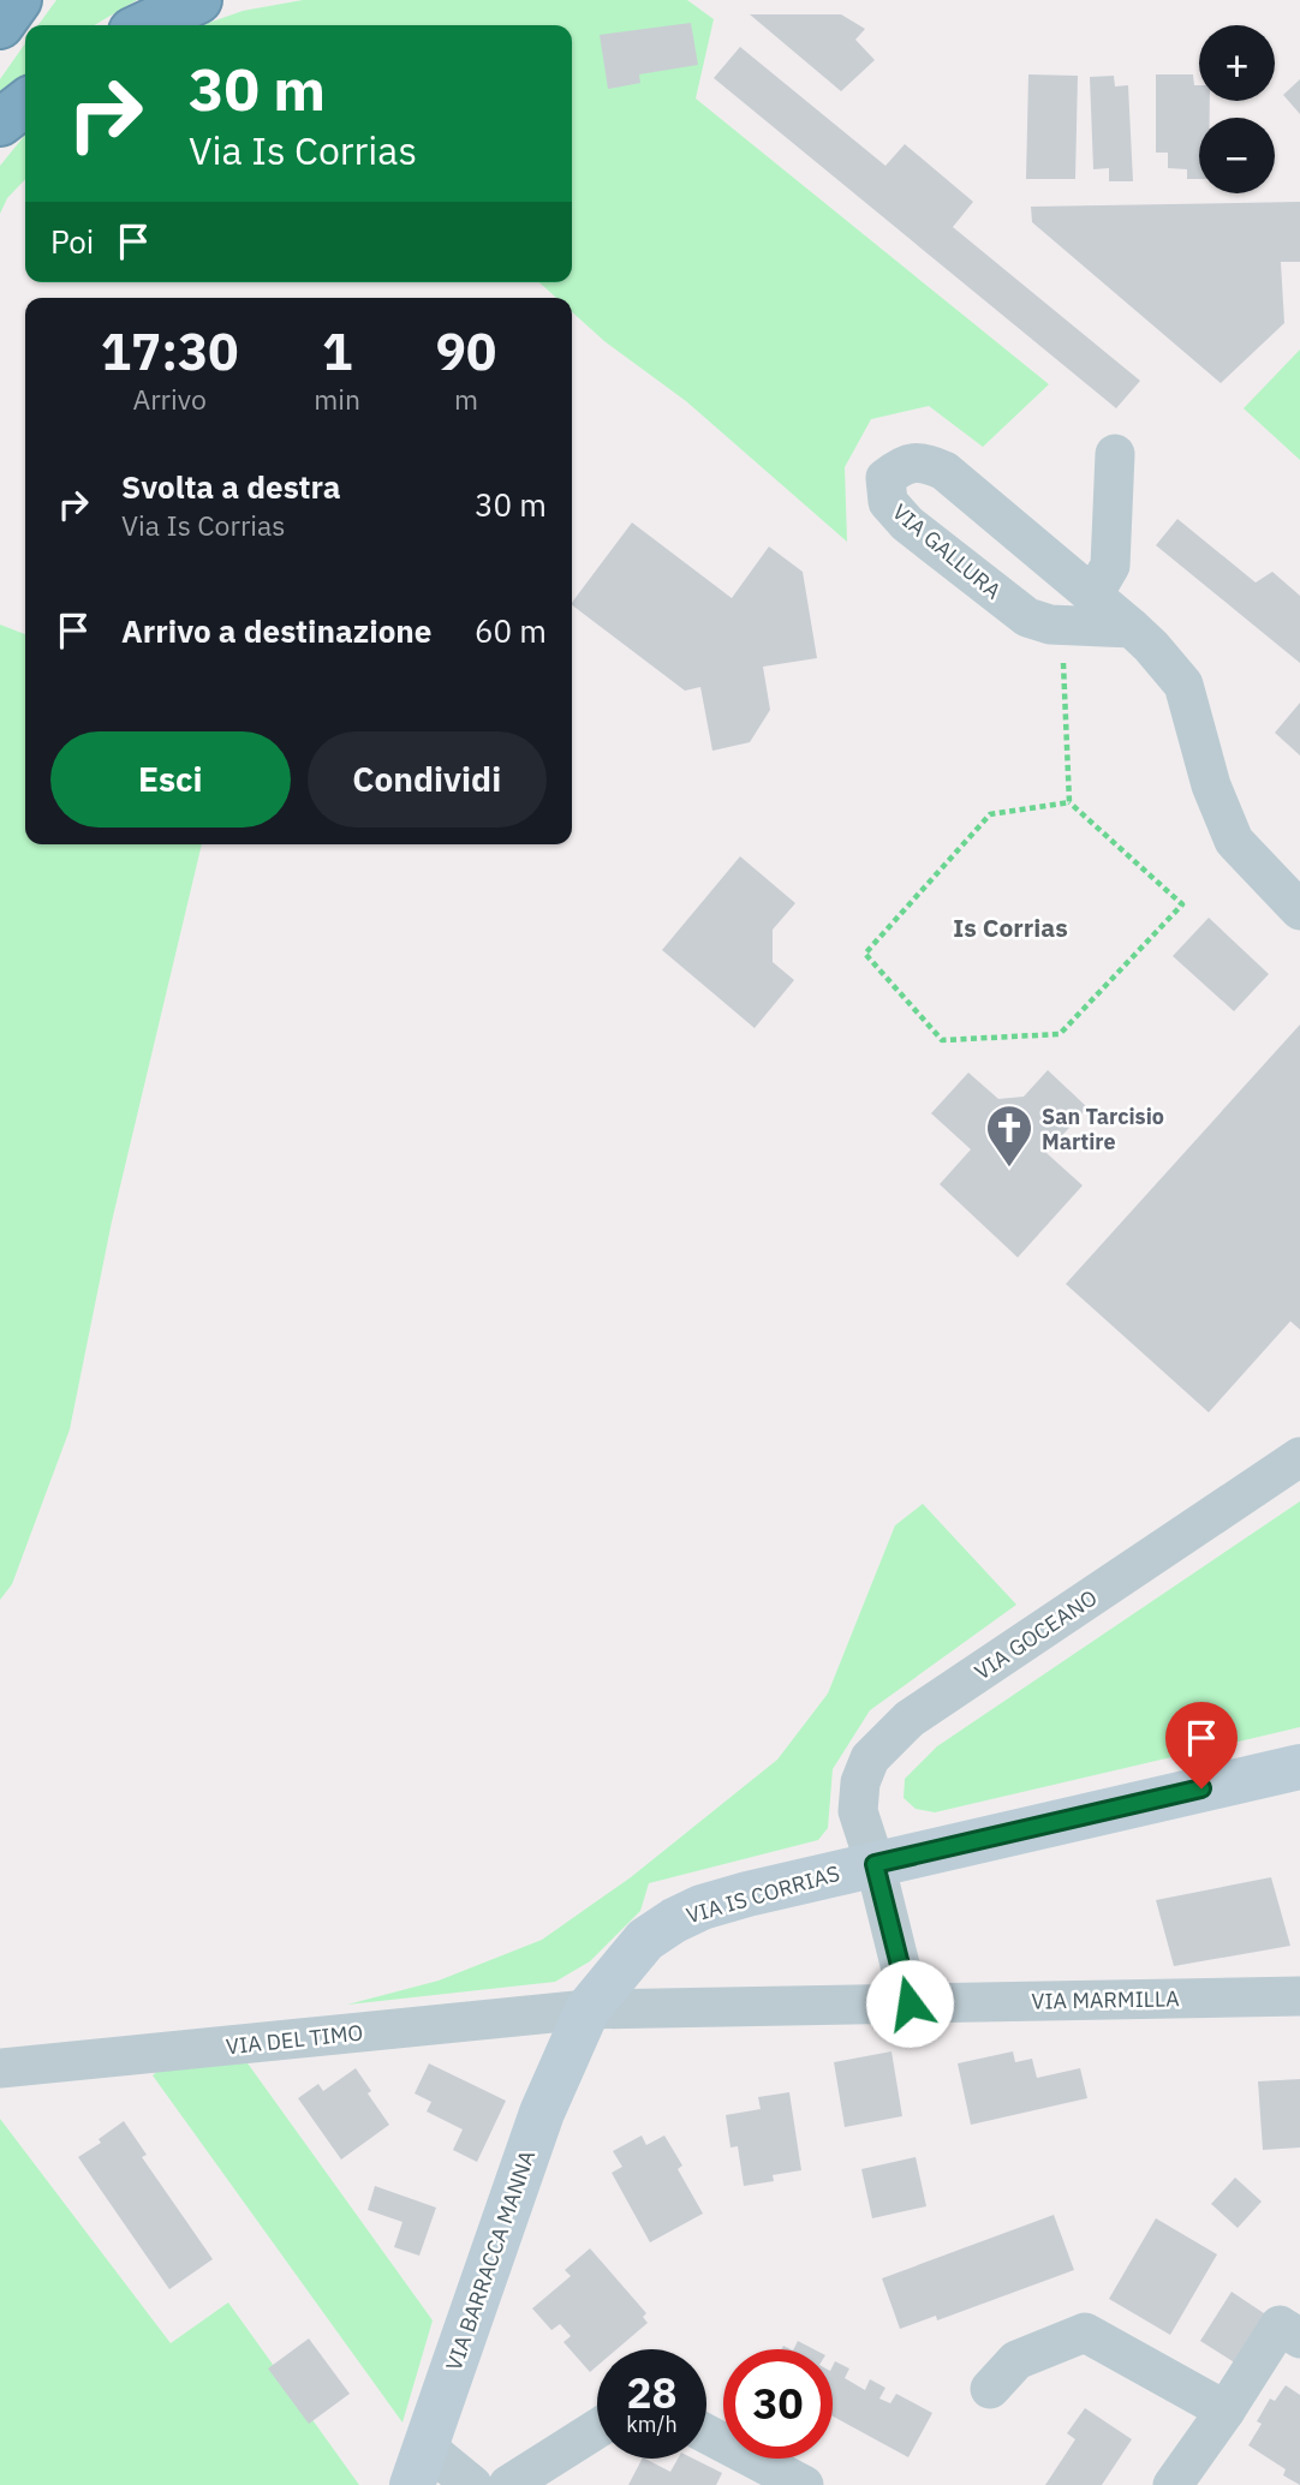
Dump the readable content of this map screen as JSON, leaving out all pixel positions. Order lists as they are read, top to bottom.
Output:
{
  "streets": {
    "street": [
      "VIA GALLURA",
      "VIA GOCEANO",
      "VIA IS CORRIAS",
      "VIA MARMILLA",
      "VIA DEL TIMO",
      "VIA BARRACCA MANNA"
    ]
  },
  "crossings": [
    ["VIA GOCEANO", "VIA IS CORRIAS"],
    ["VIA IS CORRIAS", "VIA MARMILLA"],
    ["VIA IS CORRIAS", "VIA DEL TIMO"],
    ["VIA IS CORRIAS", "VIA BARRACCA MANNA"],
    ["VIA MARMILLA", "VIA DEL TIMO"],
    ["VIA MARMILLA", "VIA BARRACCA MANNA"],
    ["VIA DEL TIMO", "VIA BARRACCA MANNA"]
  ],
  "districts": ["Is Corrias"],
  "places": {
    "church": ["San Tarcisio Martire"]
  },
  "page": {
    "map_buttons": ["+", "−"],
    "turn": ["30 m", "Via Is Corrias"],
    "then": "Poi",
    "eta": [
      "17:30",
      "Arrivo",
      "1",
      "min",
      "90",
      "m"
    ],
    "list": [
      {
        "name": "Svolta a destra",
        "note": "Via Is Corrias",
        "value": "30 m"
      },
      {
        "name": "Arrivo a destinazione",
        "value": "60 m"
      }
    ],
    "buttons": ["Esci", "Condividi"],
    "speed": "28 km/h",
    "limit": "30"
  }
}
